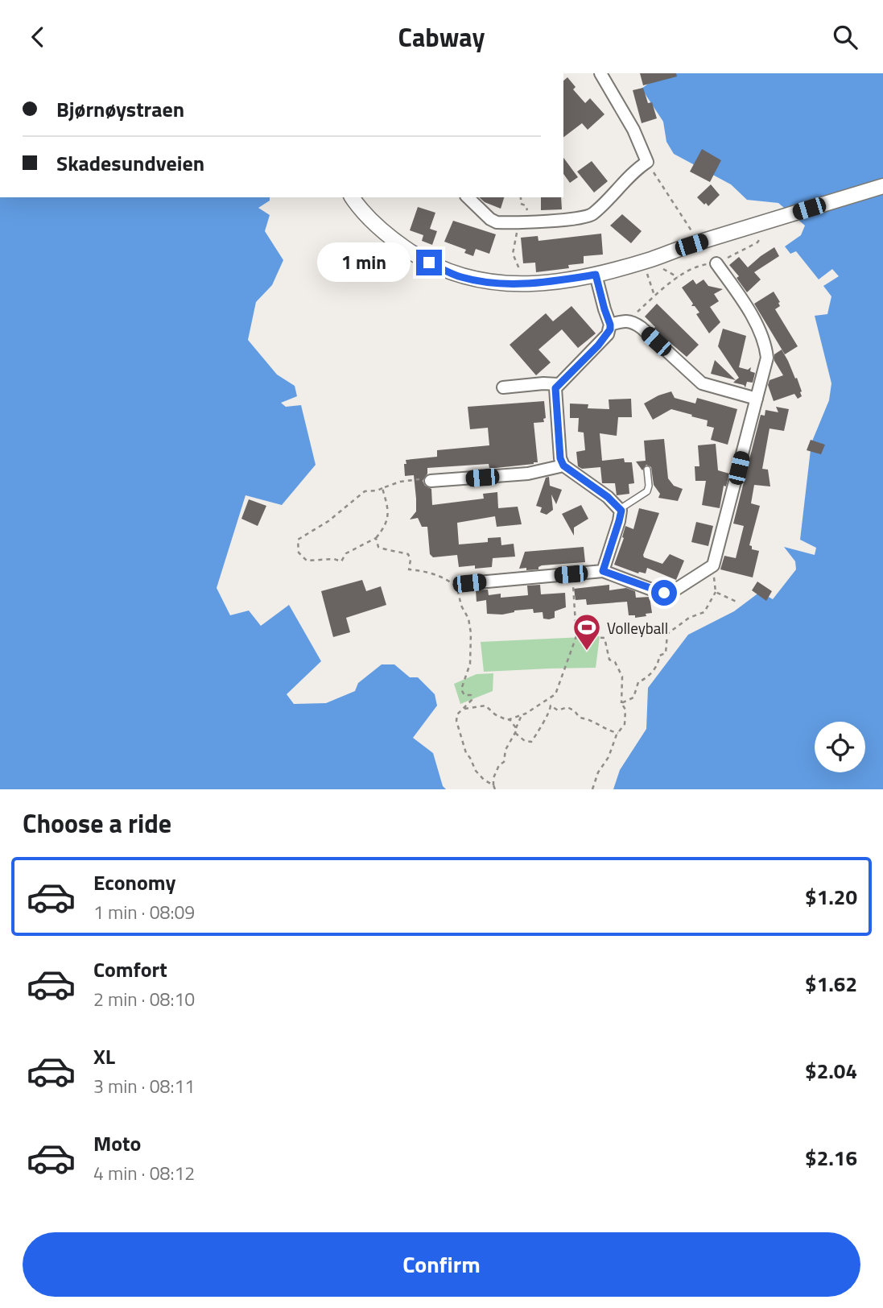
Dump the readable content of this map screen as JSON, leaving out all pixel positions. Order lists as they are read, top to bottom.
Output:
{
  "places": {
    "sports": ["Volleyball"]
  },
  "page": {
    "header": "Cabway",
    "banner": ["Bjørnøystraen", "Skadesundveien"],
    "bubble": "1 min",
    "heading": "Choose a ride",
    "list": [
      {
        "name": "Economy",
        "note": "1 min · 08:09",
        "value": "$1.20"
      },
      {
        "name": "Comfort",
        "note": "2 min · 08:10",
        "value": "$1.62"
      },
      {
        "name": "XL",
        "note": "3 min · 08:11",
        "value": "$2.04"
      },
      {
        "name": "Moto",
        "note": "4 min · 08:12",
        "value": "$2.16"
      }
    ],
    "buttons": "Confirm"
  }
}
